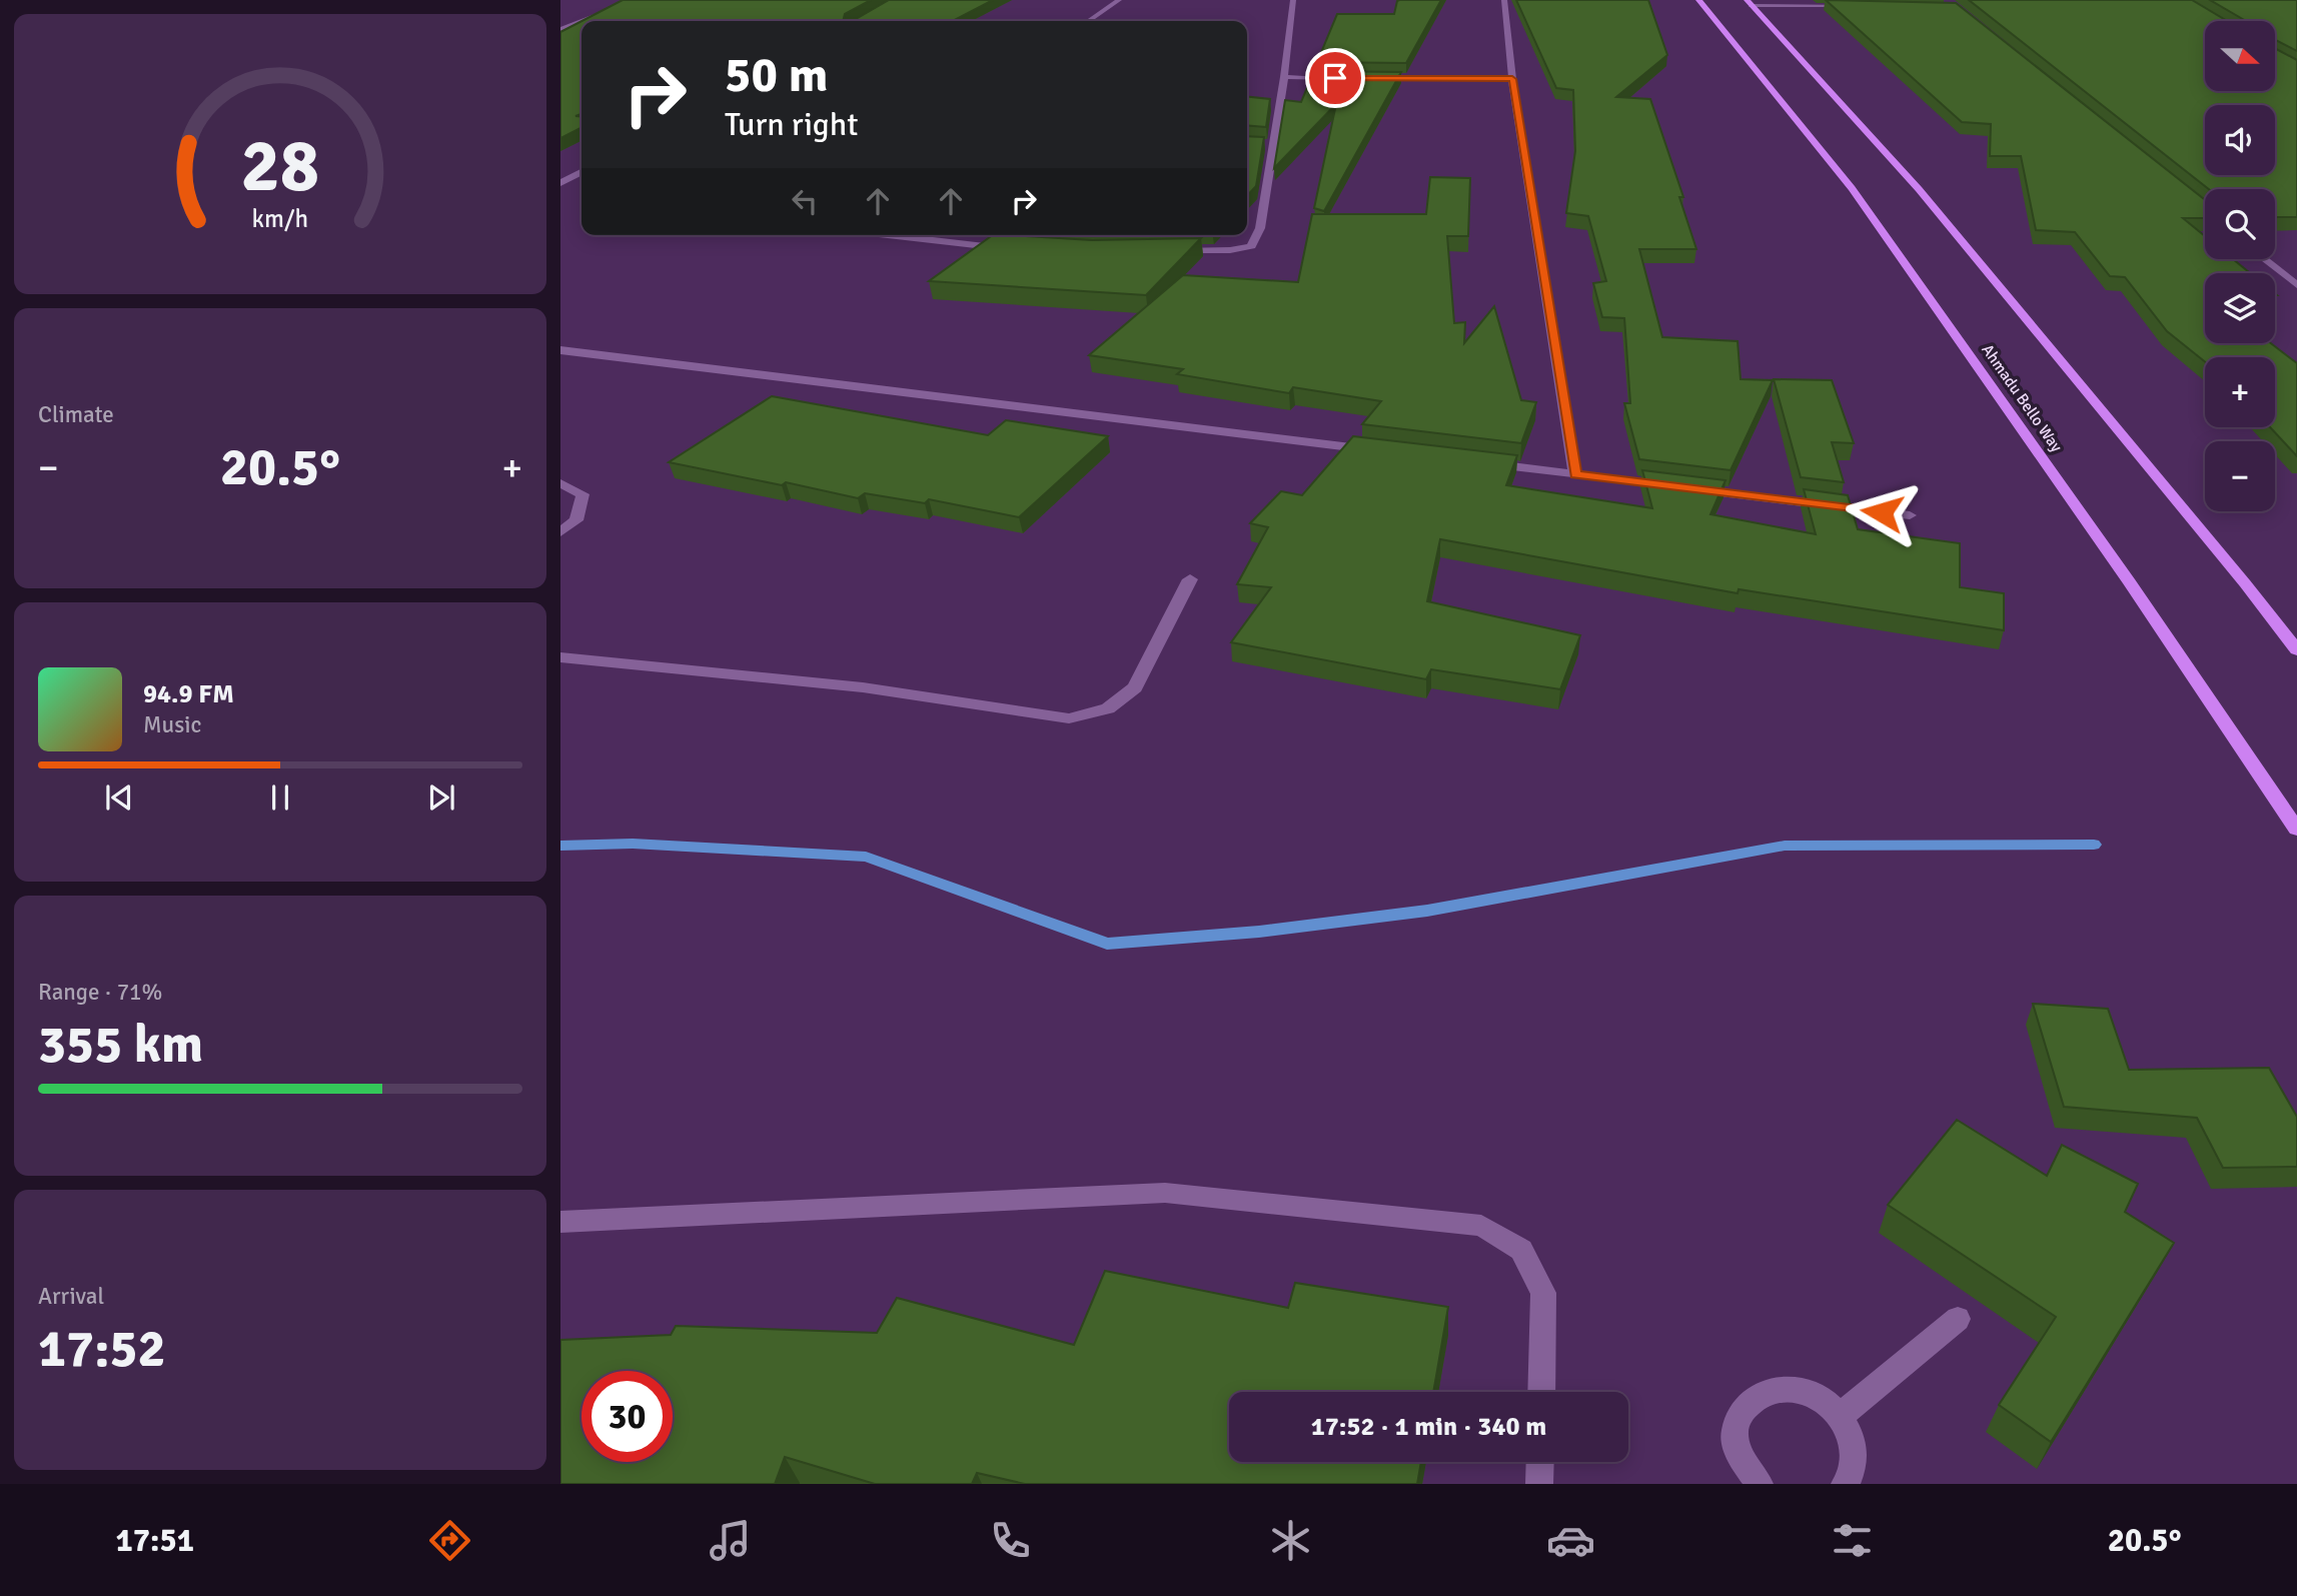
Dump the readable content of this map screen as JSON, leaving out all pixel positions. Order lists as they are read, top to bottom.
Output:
{
  "streets": {
    "main road": ["Ahmadu Bello Way"]
  },
  "north": "right",
  "page": {
    "map_buttons": ["+", "−"],
    "turn": ["50 m", "Turn right"],
    "tile": [
      "Climate",
      ["Range · 71%", "355 km"],
      ["Arrival", "17:52"]
    ],
    "heat": ["−", "20.5°", "+"],
    "song": ["94.9 FM", "Music"],
    "limit": "30",
    "trip": "17:52 · 1 min · 340 m",
    "tabs": ["17:51", "20.5°"],
    "gauge": ["28", "km/h"]
  }
}
